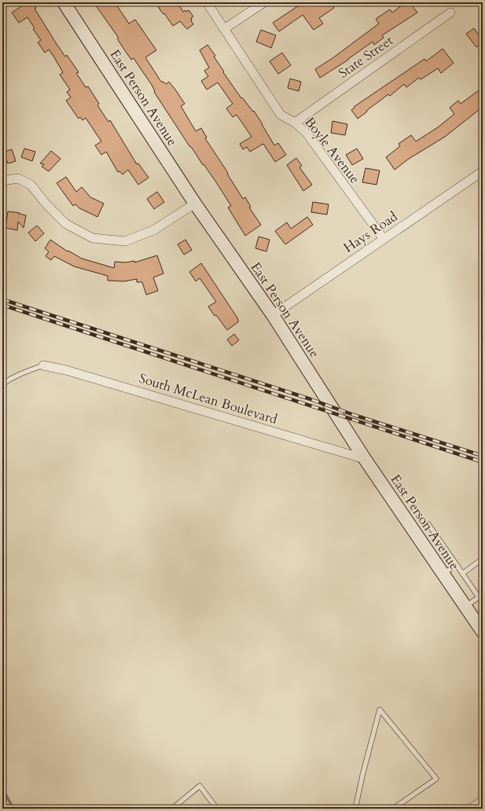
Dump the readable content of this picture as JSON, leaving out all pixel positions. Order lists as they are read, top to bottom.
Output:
{
  "streets": {
    "main road": ["East Person Avenue"],
    "street": [
      "State Street",
      "Boyle Avenue",
      "Hays Road",
      "South McLean Boulevard"
    ]
  },
  "crossings": [
    ["State Street", "Boyle Avenue"],
    ["East Person Avenue", "Hays Road"],
    ["East Person Avenue", "South McLean Boulevard"],
    ["Boyle Avenue", "Hays Road"]
  ]
}
